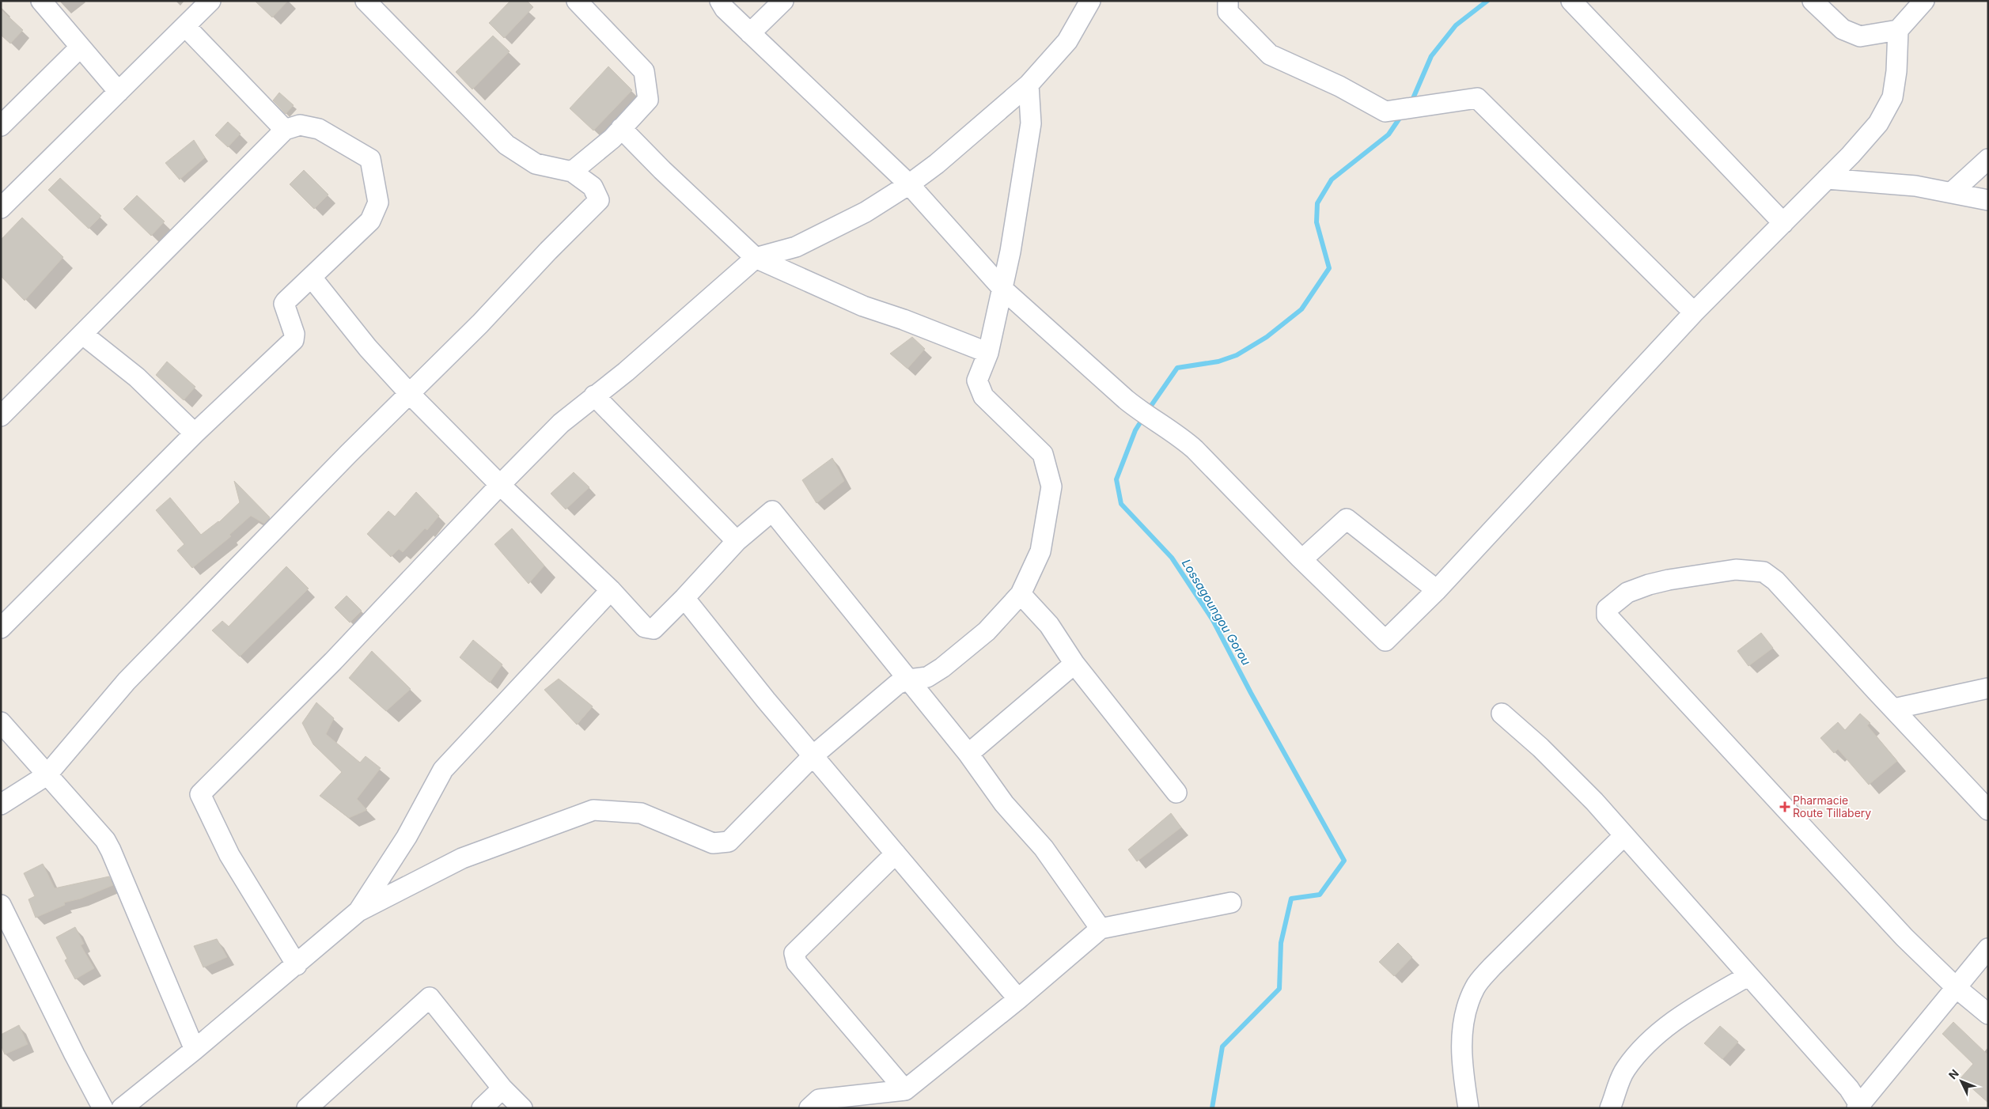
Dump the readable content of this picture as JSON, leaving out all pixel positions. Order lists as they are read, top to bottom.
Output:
{
  "water": ["Lossagoungou Gorou"],
  "places": {
    "health": ["Pharmacie Route Tillabery"]
  },
  "north": "top left"
}
